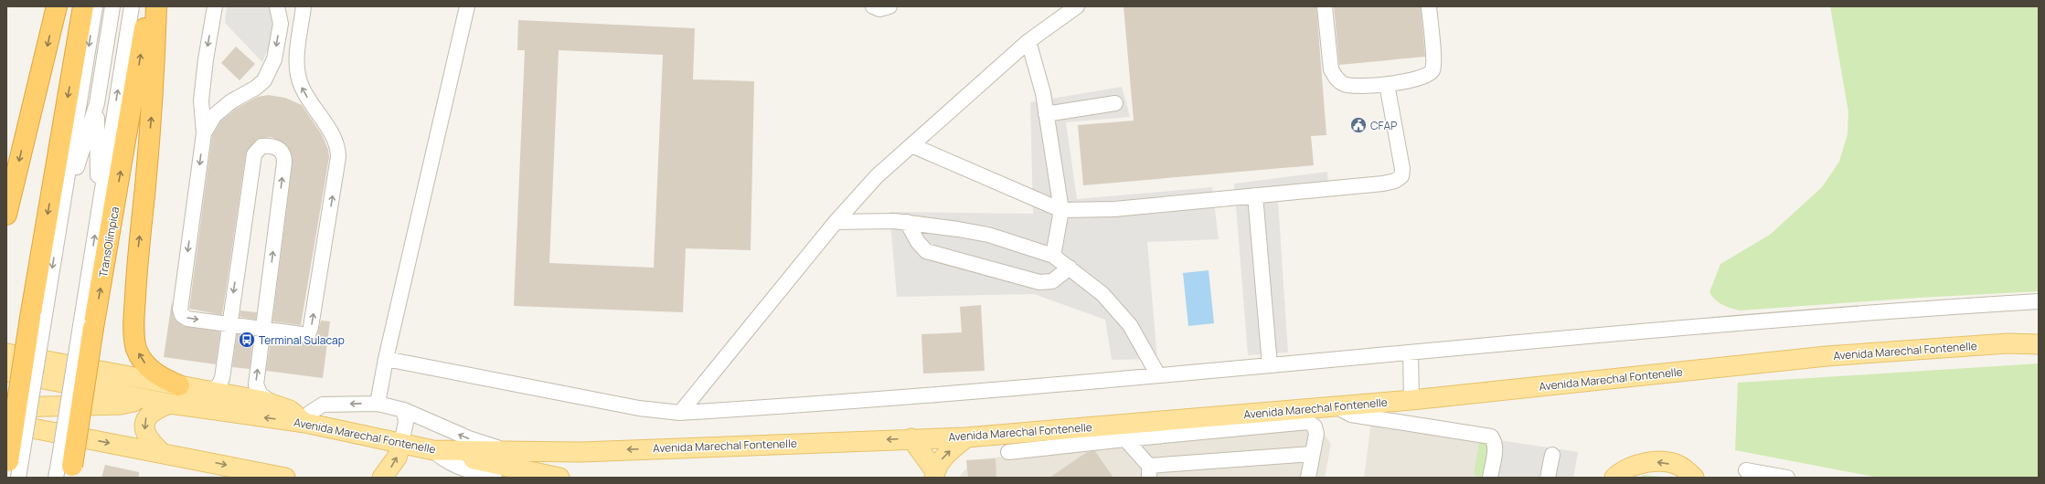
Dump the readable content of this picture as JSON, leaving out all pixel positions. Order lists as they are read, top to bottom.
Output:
{
  "streets": {
    "highway": ["TransOlímpica"],
    "main road": ["Avenida Marechal Fontenelle"]
  },
  "places": {
    "public building": ["CFAP"],
    "bus stop": ["Terminal Sulacap"]
  }
}
